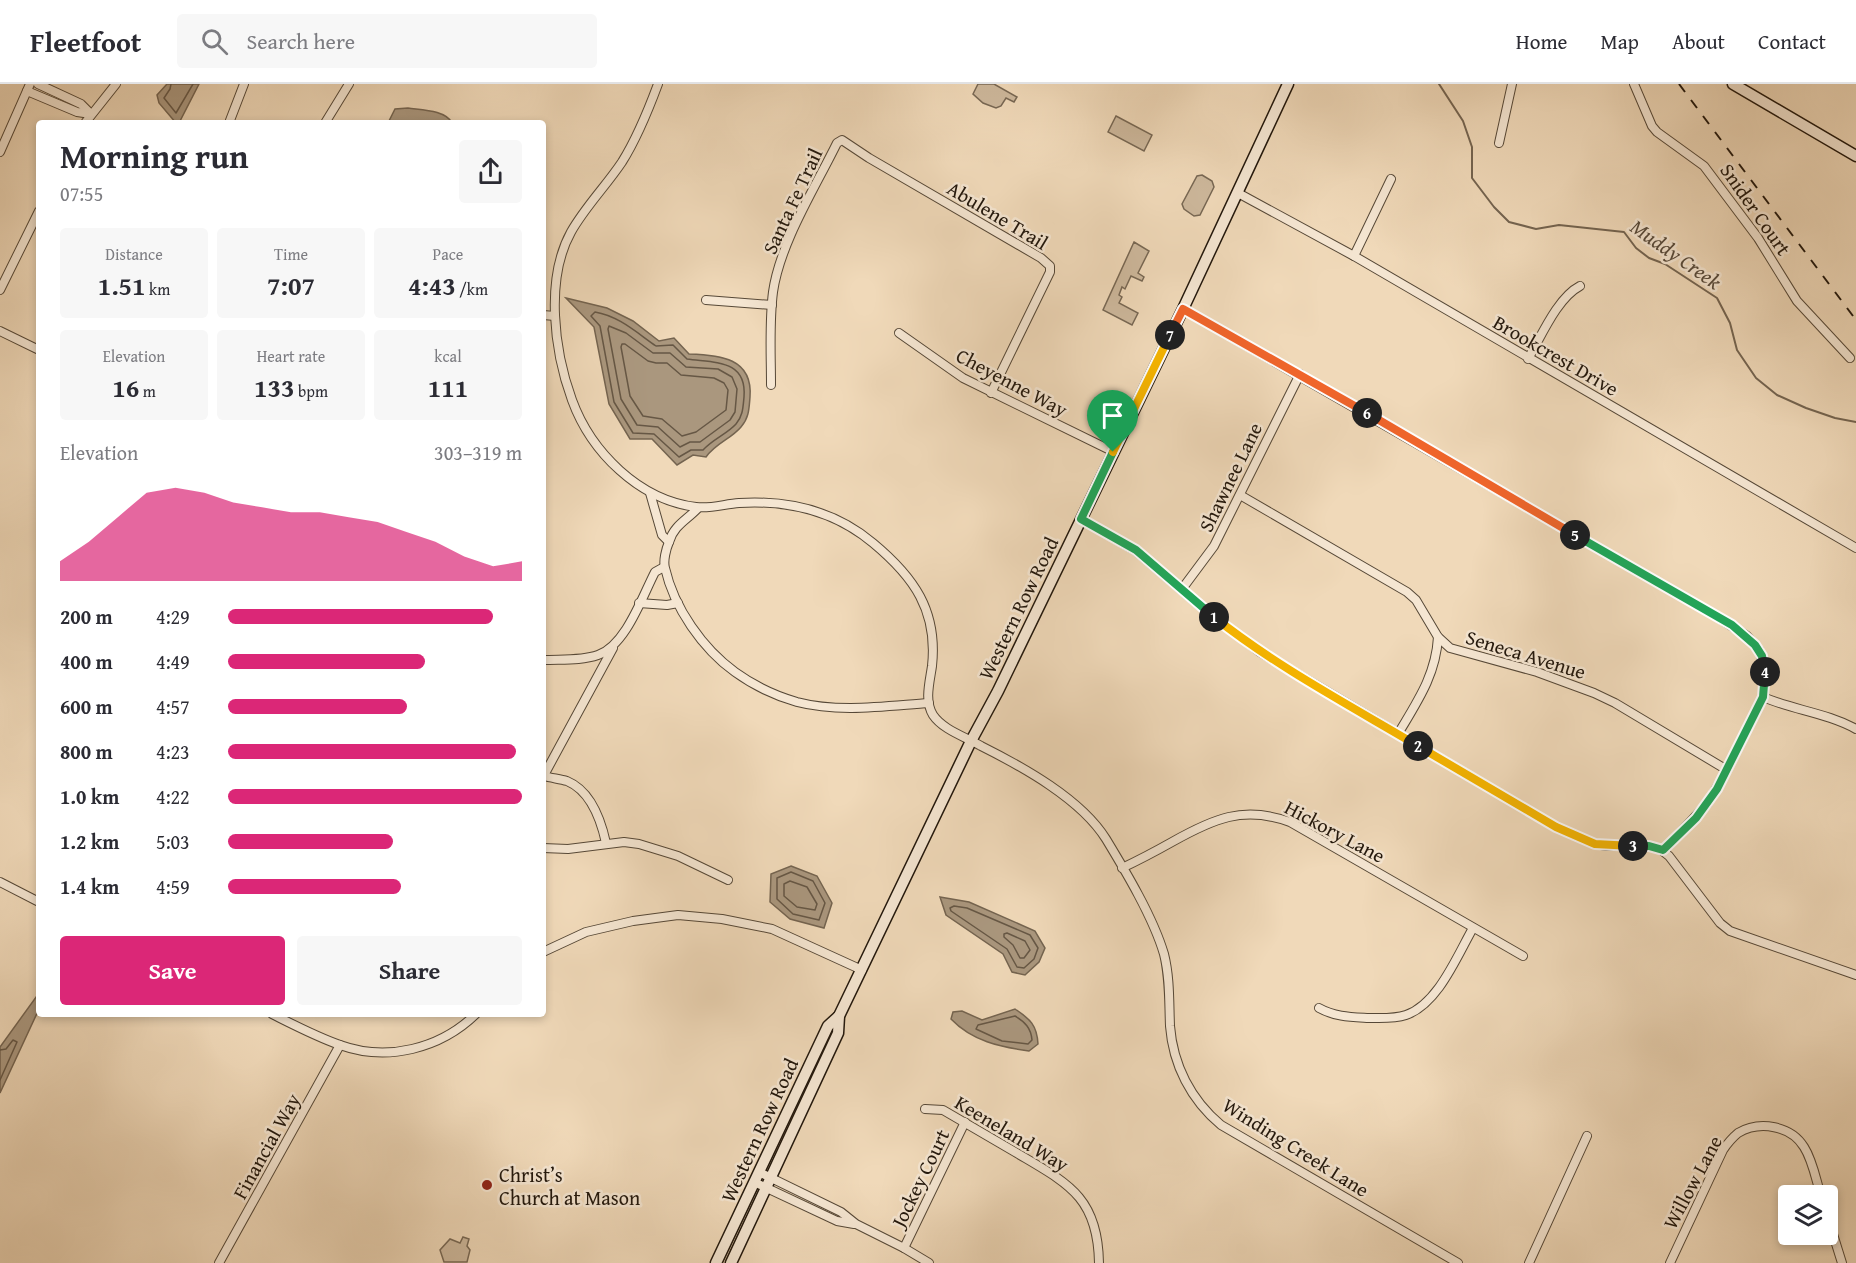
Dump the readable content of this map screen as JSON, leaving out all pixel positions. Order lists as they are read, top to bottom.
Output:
{
  "streets": {
    "street": [
      "Santa Fe Trail",
      "Snider Court",
      "Abulene Trail",
      "Brookcrest Drive",
      "Cheyenne Way",
      "Shawnee Lane",
      "Western Row Road",
      "Seneca Avenue",
      "Hickory Lane",
      "Keeneland Way",
      "Financial Way",
      "Winding Creek Lane",
      "Jockey Court",
      "Willow Lane"
    ]
  },
  "crossings": [
    ["Santa Fe Trail", "Abulene Trail"],
    ["Abulene Trail", "Cheyenne Way"],
    ["Brookcrest Drive", "Western Row Road"],
    ["Cheyenne Way", "Western Row Road"],
    ["Shawnee Lane", "Seneca Avenue"],
    ["Western Row Road", "Winding Creek Lane"],
    ["Hickory Lane", "Winding Creek Lane"],
    ["Keeneland Way", "Jockey Court"]
  ],
  "water": ["Muddy Creek"],
  "places": ["Christ’s Church at Mason"],
  "page": {
    "header": "Fleetfoot",
    "search": "Search here",
    "nav": [
      "Home",
      "Map",
      "About",
      "Contact"
    ],
    "heading": ["Morning run", "07:55"],
    "stats": [
      ["Distance", "1.51 km"],
      ["Time", "7:07"],
      ["Pace", "4:43 /km"],
      ["Elevation", "16 m"],
      ["Heart rate", "133 bpm"],
      ["kcal", "111"]
    ],
    "pins": [
      "7",
      "6",
      "5",
      "1",
      "4",
      "2",
      "3"
    ],
    "chart": ["Elevation", "303–319 m"],
    "list": [
      {
        "name": "200 m",
        "note": "4:29"
      },
      {
        "name": "400 m",
        "note": "4:49"
      },
      {
        "name": "600 m",
        "note": "4:57"
      },
      {
        "name": "800 m",
        "note": "4:23"
      },
      {
        "name": "1.0 km",
        "note": "4:22"
      },
      {
        "name": "1.2 km",
        "note": "5:03"
      },
      {
        "name": "1.4 km",
        "note": "4:59"
      }
    ],
    "buttons": ["Save", "Share"]
  }
}
